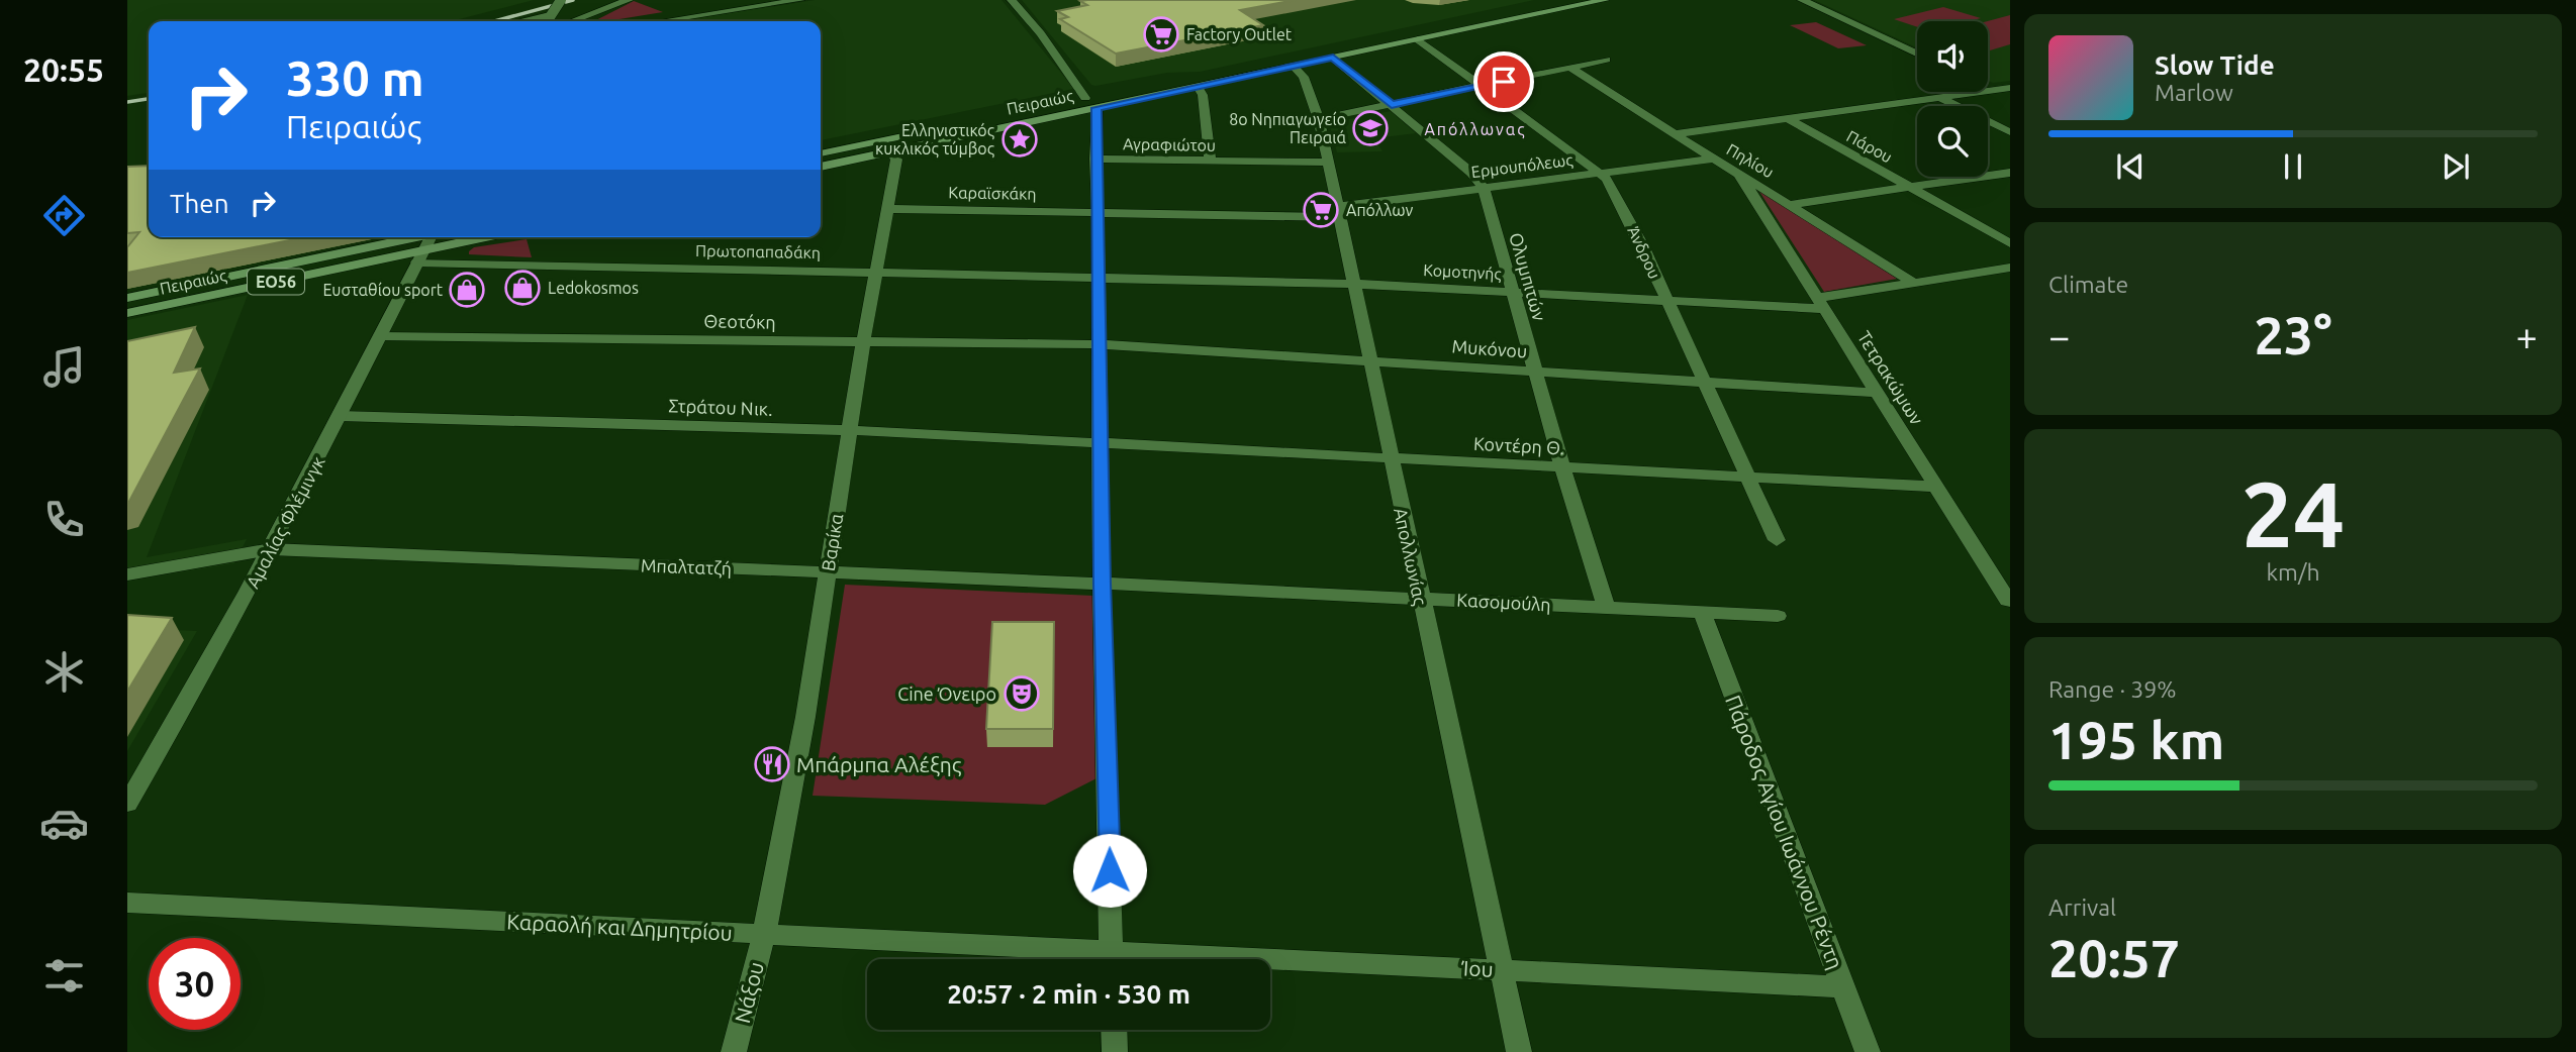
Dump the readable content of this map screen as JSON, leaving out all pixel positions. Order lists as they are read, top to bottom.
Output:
{
  "streets": {
    "main road": ["Πειραιώς", "ΕΟ56"],
    "street": [
      "Αγραφιώτου",
      "Πάρου",
      "Πηλίου",
      "Ερμουπόλεως",
      "Καραϊσκάκη",
      "Πρωτοπαπαδάκη",
      "Άνδρου",
      "Κομοτηνής",
      "Ολυμπιτών",
      "Θεοτόκη",
      "Μυκόνου",
      "Τετρακώμων",
      "Στράτου Νικ.",
      "Κοντέρη Θ.",
      "Αμαλίας Φλέμινγκ",
      "Βαρίκα",
      "Απολλωνίας",
      "Μπαλτατζή",
      "Κασομούλη",
      "Πάροδος Αγίου Ιωάννου Ρέντη",
      "Καραολή και Δημητρίου",
      "Ίου",
      "Νάξου"
    ]
  },
  "crossings": [
    ["Πειραιώς", "Πρωτοπαπαδάκη"],
    ["Πειραιώς", "Άνδρου"],
    ["Πειραιώς", "Ολυμπιτών"],
    ["Πειραιώς", "Αμαλίας Φλέμινγκ"],
    ["Πειραιώς", "Βαρίκα"],
    ["Πειραιώς", "Απολλωνίας"],
    ["Αγραφιώτου", "Απολλωνίας"],
    ["Πηλίου", "Ερμουπόλεως"],
    ["Πηλίου", "Κομοτηνής"],
    ["Πηλίου", "Τετρακώμων"],
    ["Ερμουπόλεως", "Καραϊσκάκη"],
    ["Ερμουπόλεως", "Άνδρου"],
    ["Ερμουπόλεως", "Ολυμπιτών"],
    ["Ερμουπόλεως", "Απολλωνίας"],
    ["Καραϊσκάκη", "Βαρίκα"],
    ["Πρωτοπαπαδάκη", "Κομοτηνής"],
    ["Πρωτοπαπαδάκη", "Αμαλίας Φλέμινγκ"],
    ["Πρωτοπαπαδάκη", "Βαρίκα"],
    ["Άνδρου", "Κομοτηνής"],
    ["Άνδρου", "Μυκόνου"],
    ["Άνδρου", "Κοντέρη Θ."],
    ["Κομοτηνής", "Ολυμπιτών"],
    ["Κομοτηνής", "Τετρακώμων"],
    ["Κομοτηνής", "Απολλωνίας"],
    ["Ολυμπιτών", "Μυκόνου"],
    ["Ολυμπιτών", "Κοντέρη Θ."],
    ["Ολυμπιτών", "Κασομούλη"],
    ["Θεοτόκη", "Μυκόνου"],
    ["Θεοτόκη", "Αμαλίας Φλέμινγκ"],
    ["Θεοτόκη", "Βαρίκα"],
    ["Μυκόνου", "Τετρακώμων"],
    ["Μυκόνου", "Απολλωνίας"],
    ["Τετρακώμων", "Κοντέρη Θ."],
    ["Στράτου Νικ.", "Κοντέρη Θ."],
    ["Στράτου Νικ.", "Αμαλίας Φλέμινγκ"],
    ["Στράτου Νικ.", "Βαρίκα"],
    ["Κοντέρη Θ.", "Απολλωνίας"],
    ["Αμαλίας Φλέμινγκ", "Μπαλτατζή"],
    ["Βαρίκα", "Μπαλτατζή"],
    ["Βαρίκα", "Καραολή και Δημητρίου"],
    ["Βαρίκα", "Νάξου"],
    ["Απολλωνίας", "Κασομούλη"],
    ["Απολλωνίας", "Ίου"],
    ["Μπαλτατζή", "Κασομούλη"],
    ["Κασομούλη", "Πάροδος Αγίου Ιωάννου Ρέντη"],
    ["Πάροδος Αγίου Ιωάννου Ρέντη", "Ίου"],
    ["Καραολή και Δημητρίου", "Νάξου"]
  ],
  "districts": ["Απόλλωνας"],
  "places": {
    "supermarket": ["Factory Outlet", "Απόλλων"],
    "school or university": ["8ο Νηπιαγωγείο Πειραιά"],
    "place": ["Ελληνιστικός κυκλικός τύμβος"],
    "shop": ["Ledokosmos", "Ευσταθίου sport"],
    "theatre": ["Cine Όνειρο"],
    "restaurant": ["Μπάρμπα Αλέξης"]
  },
  "page": {
    "tabs": "20:55",
    "turn": ["330 m", "Πειραιώς"],
    "song": ["Slow Tide", "Marlow"],
    "then": "Then",
    "tile": [
      "Climate",
      ["24", "km/h"],
      ["Range · 39%", "195 km"],
      ["Arrival", "20:57"]
    ],
    "heat": ["−", "23°", "+"],
    "limit": "30",
    "trip": "20:57 · 2 min · 530 m"
  }
}
